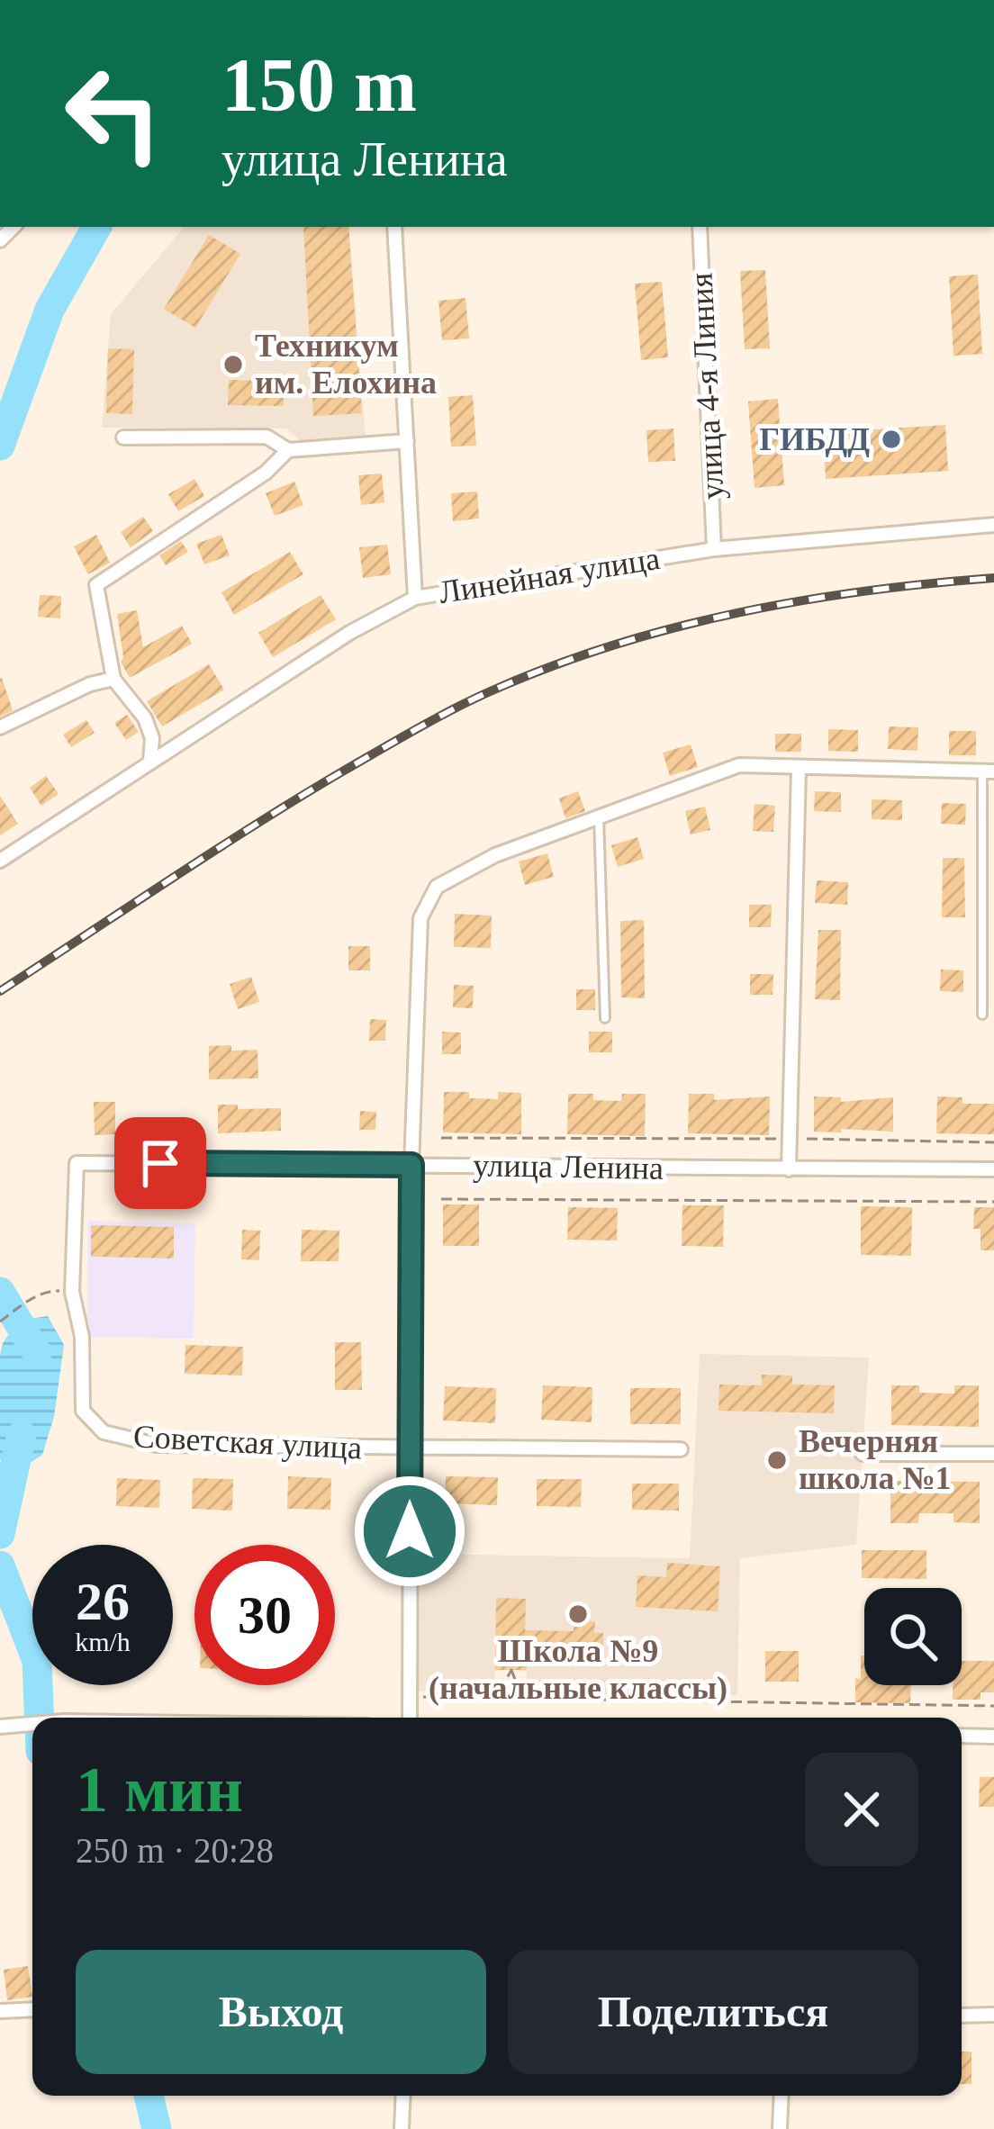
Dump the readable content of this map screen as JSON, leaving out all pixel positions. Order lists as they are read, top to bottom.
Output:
{
  "streets": {
    "street": [
      "улица 4-я Линия",
      "Линейная улица",
      "улица Ленина",
      "Советская улица"
    ]
  },
  "crossings": [
    ["улица 4-я Линия", "Линейная улица"],
    ["улица Ленина", "Советская улица"]
  ],
  "places": [
    "Техникум им. Елохина",
    "ГИБДД",
    "Вечерняя школа №1",
    "Школа №9 (начальные классы)"
  ],
  "page": {
    "turn": ["150 m", "улица Ленина"],
    "speed": "26 km/h",
    "limit": "30",
    "heading": ["1 мин", "250 m · 20:28"],
    "buttons": ["Выход", "Поделиться"]
  }
}
